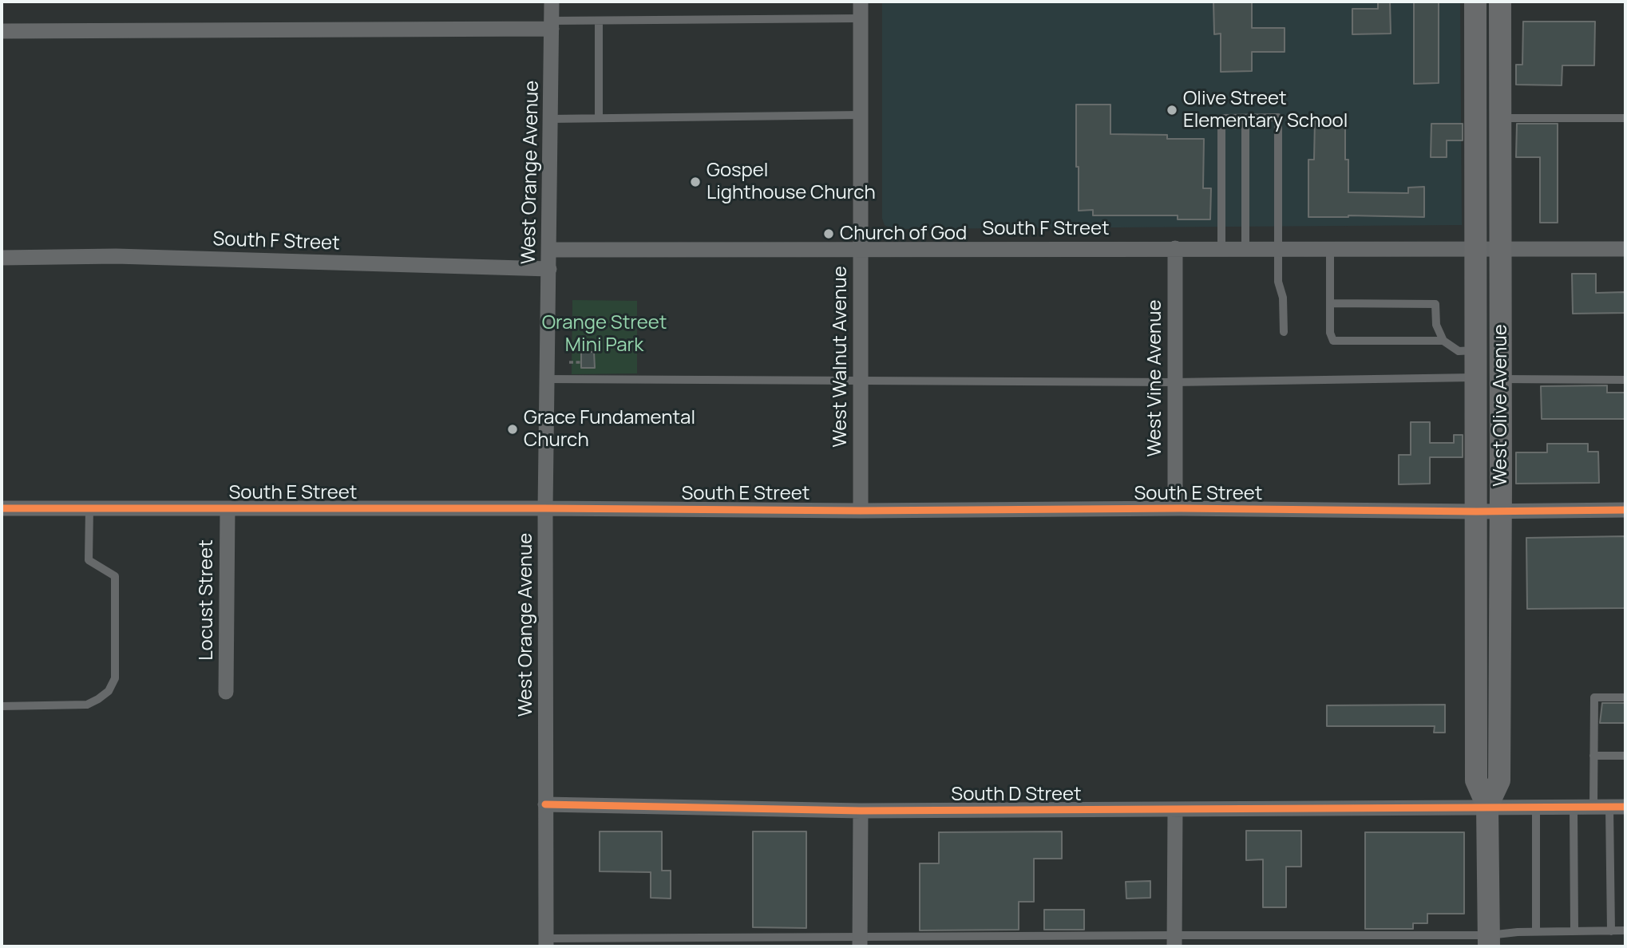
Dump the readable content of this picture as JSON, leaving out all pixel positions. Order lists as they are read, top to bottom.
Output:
{
  "streets": {
    "main road": ["West Olive Avenue"],
    "street": [
      "West Orange Avenue",
      "South F Street",
      "West Walnut Avenue",
      "West Vine Avenue",
      "South E Street",
      "Locust Street",
      "South D Street"
    ]
  },
  "crossings": [
    ["West Orange Avenue", "South F Street"],
    ["West Orange Avenue", "South E Street"],
    ["West Orange Avenue", "South D Street"],
    ["South F Street", "West Walnut Avenue"],
    ["South F Street", "West Vine Avenue"],
    ["South F Street", "West Olive Avenue"],
    ["West Walnut Avenue", "South E Street"],
    ["West Vine Avenue", "South E Street"],
    ["West Olive Avenue", "South E Street"],
    ["West Olive Avenue", "South D Street"],
    ["South E Street", "Locust Street"]
  ],
  "parks": ["Orange Street Mini Park"],
  "places": [
    "Olive Street Elementary School",
    "Gospel Lighthouse Church",
    "Church of God",
    "Grace Fundamental Church"
  ]
}
